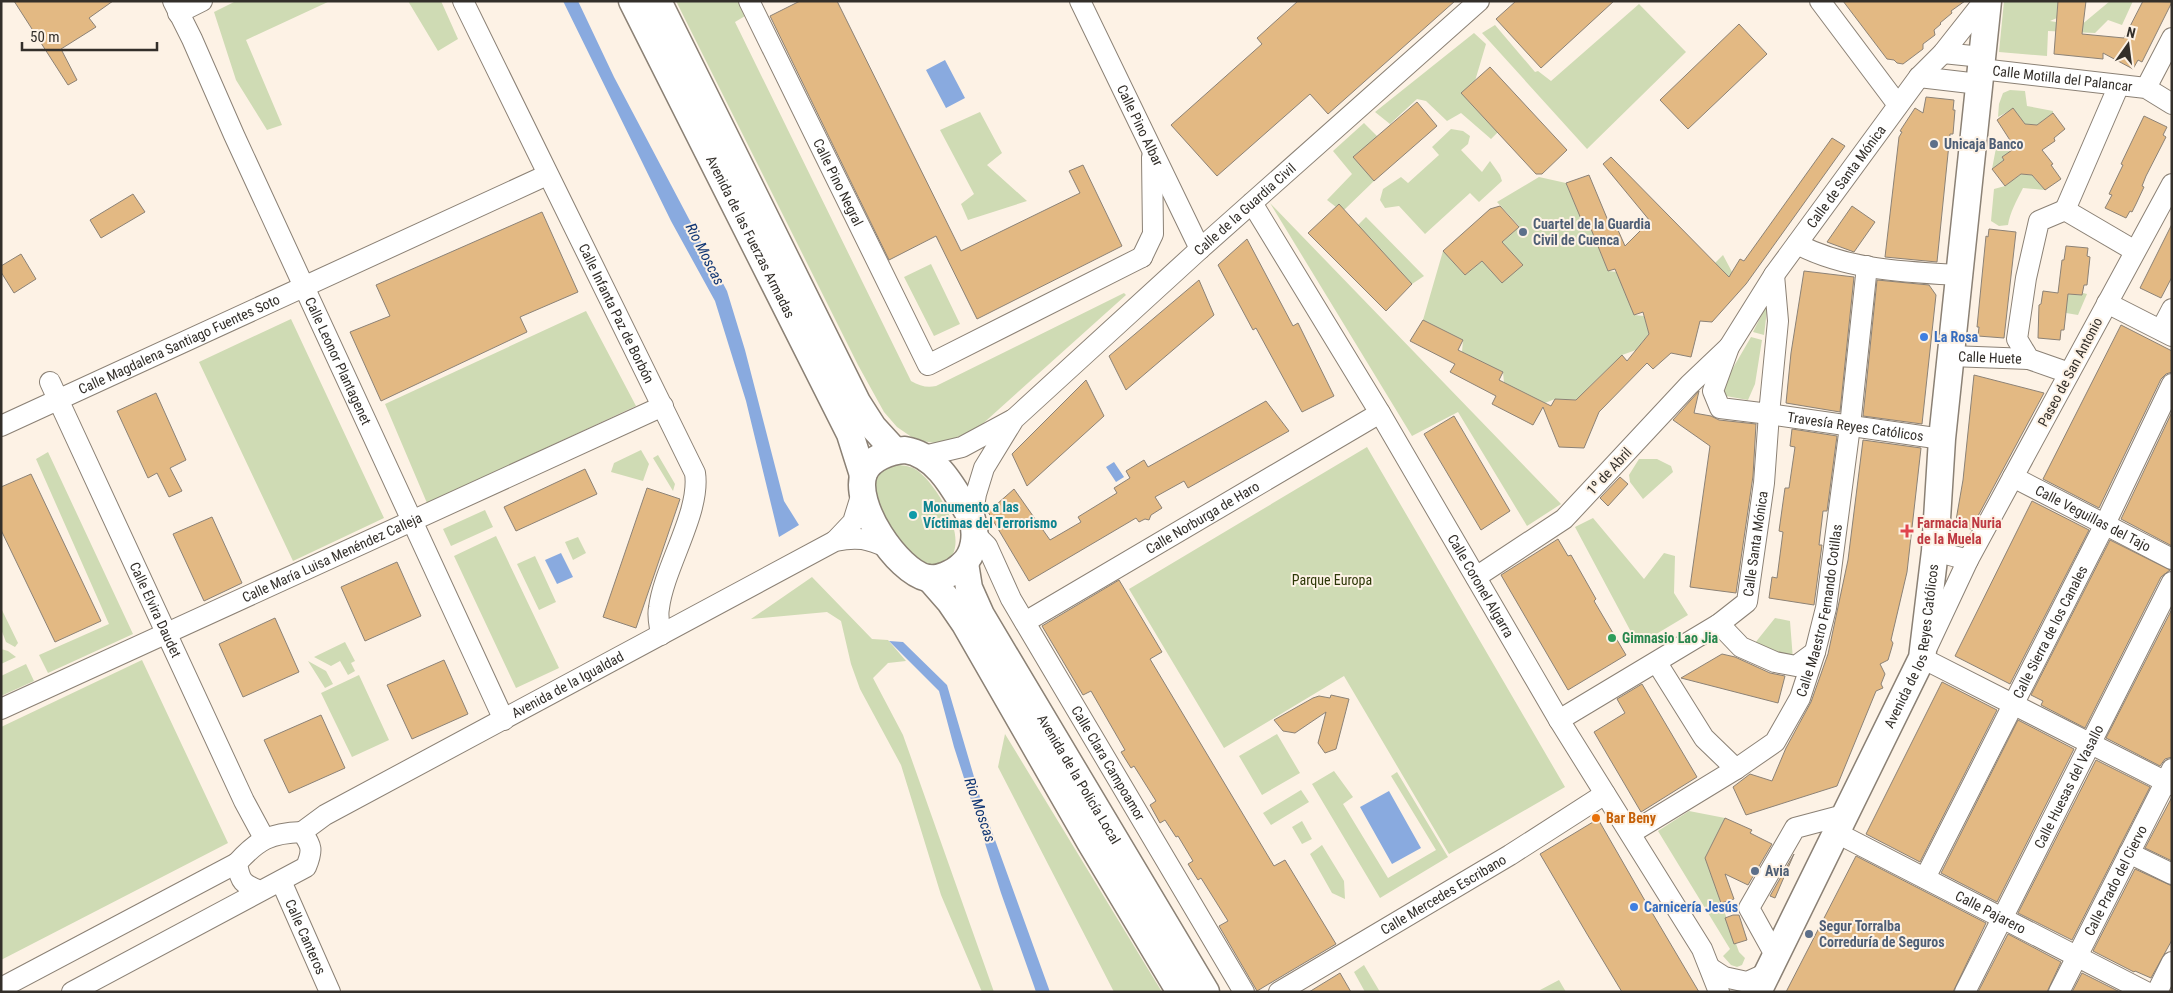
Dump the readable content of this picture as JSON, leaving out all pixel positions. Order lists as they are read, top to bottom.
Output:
{
  "streets": {
    "main road": ["Avenida de las Fuerzas Armadas", "Avenida de los Reyes Católicos", "Avenida de la Policía Local"],
    "street": [
      "Calle Motilla del Palancar",
      "Calle Pino Albar",
      "Calle de Santa Mónica",
      "Calle Pino Negral",
      "Calle de la Guardia Civil",
      "Calle Infanta Paz de Borbón",
      "Calle Magdalena Santiago Fuentes Soto",
      "Calle Huete",
      "Calle Leonor Plantagenet",
      "Paseo de San Antonio",
      "Travesía Reyes Católicos",
      "1º de Abril",
      "Calle Norburga de Haro",
      "Calle Veguillas del Tajo",
      "Calle Santa Mónica",
      "Calle María Luisa Menéndez Calleja",
      "Calle Coronel Algarra",
      "Calle Elvira Daudet",
      "Calle Maestro Fernando Cotillas",
      "Calle Sierra de los Canales",
      "Avenida de la Igualdad",
      "Calle Clara Campoamor",
      "Calle Huesas del Vasallo",
      "Calle Prado del Ciervo",
      "Calle Mercedes Escribano",
      "Calle Pajarero",
      "Calle Canteros"
    ]
  },
  "crossings": [
    ["Calle Motilla del Palancar", "Avenida de los Reyes Católicos"],
    ["Calle Pino Albar", "Calle de la Guardia Civil"],
    ["Calle de Santa Mónica", "Calle Santa Mónica"],
    ["Calle de la Guardia Civil", "Avenida de las Fuerzas Armadas"],
    ["Calle de la Guardia Civil", "Calle Coronel Algarra"],
    ["Calle de la Guardia Civil", "Avenida de la Igualdad"],
    ["Calle de la Guardia Civil", "Calle Clara Campoamor"],
    ["Calle de la Guardia Civil", "Avenida de la Policía Local"],
    ["Avenida de las Fuerzas Armadas", "Avenida de la Igualdad"],
    ["Avenida de las Fuerzas Armadas", "Calle Clara Campoamor"],
    ["Avenida de las Fuerzas Armadas", "Avenida de la Policía Local"],
    ["Calle Infanta Paz de Borbón", "Calle Magdalena Santiago Fuentes Soto"],
    ["Calle Infanta Paz de Borbón", "Calle María Luisa Menéndez Calleja"],
    ["Calle Infanta Paz de Borbón", "Avenida de la Igualdad"],
    ["Calle Magdalena Santiago Fuentes Soto", "Calle Leonor Plantagenet"],
    ["Calle Magdalena Santiago Fuentes Soto", "Calle Elvira Daudet"],
    ["Calle Huete", "Paseo de San Antonio"],
    ["Calle Huete", "Avenida de los Reyes Católicos"],
    ["Calle Leonor Plantagenet", "Calle María Luisa Menéndez Calleja"],
    ["Calle Leonor Plantagenet", "Avenida de la Igualdad"],
    ["Paseo de San Antonio", "Calle Veguillas del Tajo"],
    ["Paseo de San Antonio", "Avenida de los Reyes Católicos"],
    ["Travesía Reyes Católicos", "Calle Santa Mónica"],
    ["Travesía Reyes Católicos", "Calle Maestro Fernando Cotillas"],
    ["Travesía Reyes Católicos", "Avenida de los Reyes Católicos"],
    ["1º de Abril", "Calle Coronel Algarra"],
    ["Calle Norburga de Haro", "Calle Coronel Algarra"],
    ["Calle Norburga de Haro", "Calle Clara Campoamor"],
    ["Calle Veguillas del Tajo", "Calle Sierra de los Canales"],
    ["Calle Santa Mónica", "Calle Coronel Algarra"],
    ["Calle María Luisa Menéndez Calleja", "Calle Elvira Daudet"],
    ["Calle Coronel Algarra", "Calle Maestro Fernando Cotillas"],
    ["Calle Coronel Algarra", "Calle Mercedes Escribano"],
    ["Calle Elvira Daudet", "Avenida de la Igualdad"],
    ["Calle Elvira Daudet", "Calle Canteros"],
    ["Calle Sierra de los Canales", "Calle Pajarero"],
    ["Avenida de los Reyes Católicos", "Calle Pajarero"],
    ["Avenida de la Igualdad", "Calle Clara Campoamor"],
    ["Avenida de la Igualdad", "Avenida de la Policía Local"],
    ["Avenida de la Igualdad", "Calle Canteros"],
    ["Calle Clara Campoamor", "Avenida de la Policía Local"],
    ["Calle Huesas del Vasallo", "Calle Pajarero"],
    ["Calle Prado del Ciervo", "Calle Pajarero"]
  ],
  "water": ["Rio Moscas"],
  "parks": ["Parque Europa"],
  "places": {
    "other": [
      "Unicaja Banco",
      "Cuartel de la Guardia Civil de Cuenca",
      "La Rosa",
      "Monumento a las Víctimas del Terrorismo",
      "Gimnasio Lao Jia",
      "Bar Beny",
      "Avia",
      "Carnicería Jesús",
      "Segur Torralba Correduría de Seguros"
    ],
    "health": ["Farmacia Nuria de la Muela"]
  },
  "scale_bar": "50 m",
  "north": "top"
}
